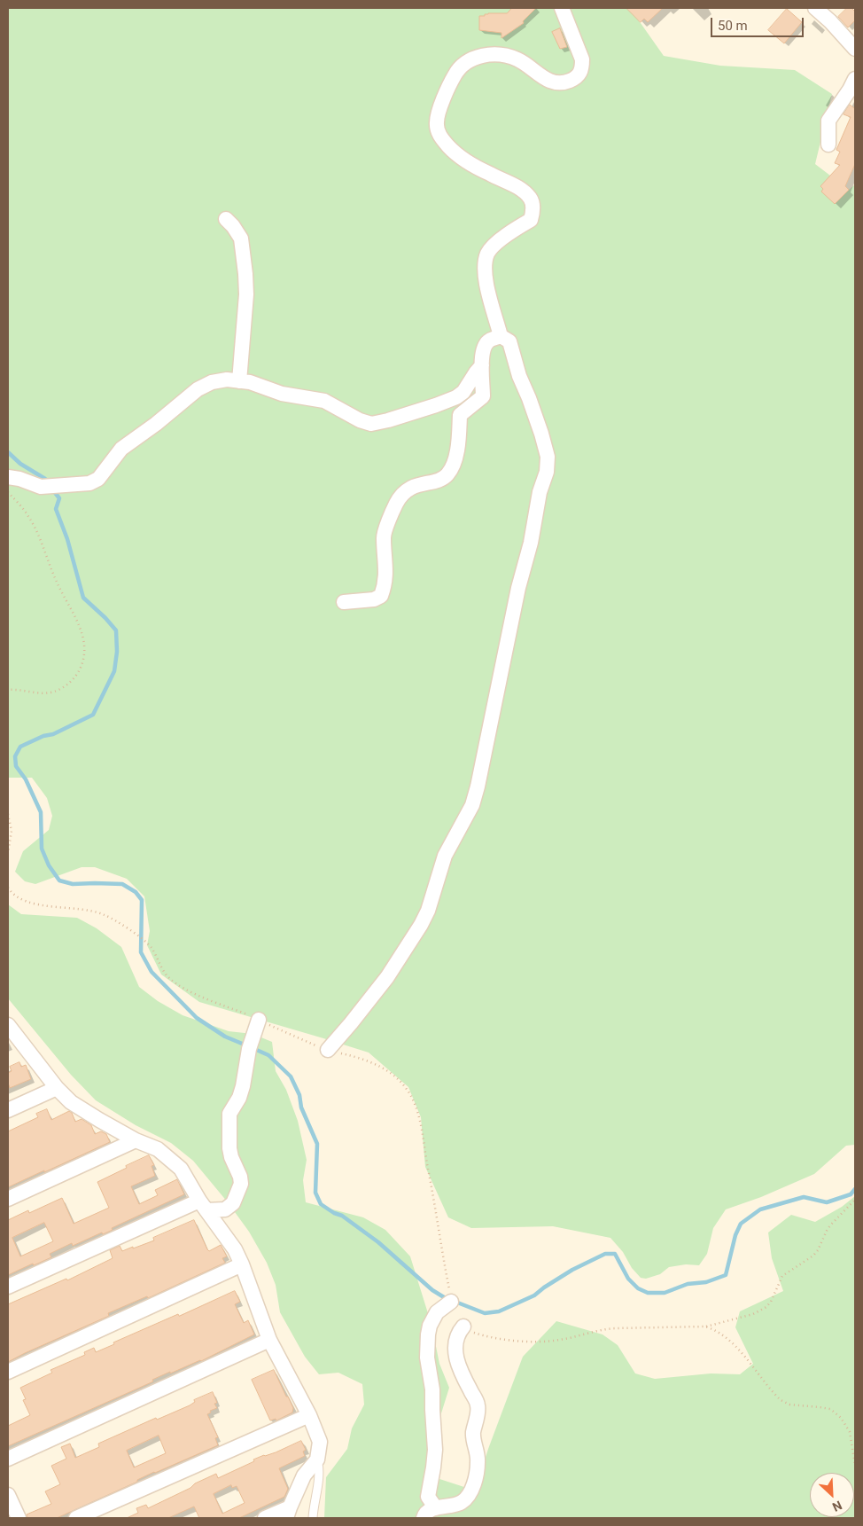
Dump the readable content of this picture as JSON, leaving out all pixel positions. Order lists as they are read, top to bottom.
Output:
{
  "scale_bar": "50 m",
  "north": "bottom right"
}
